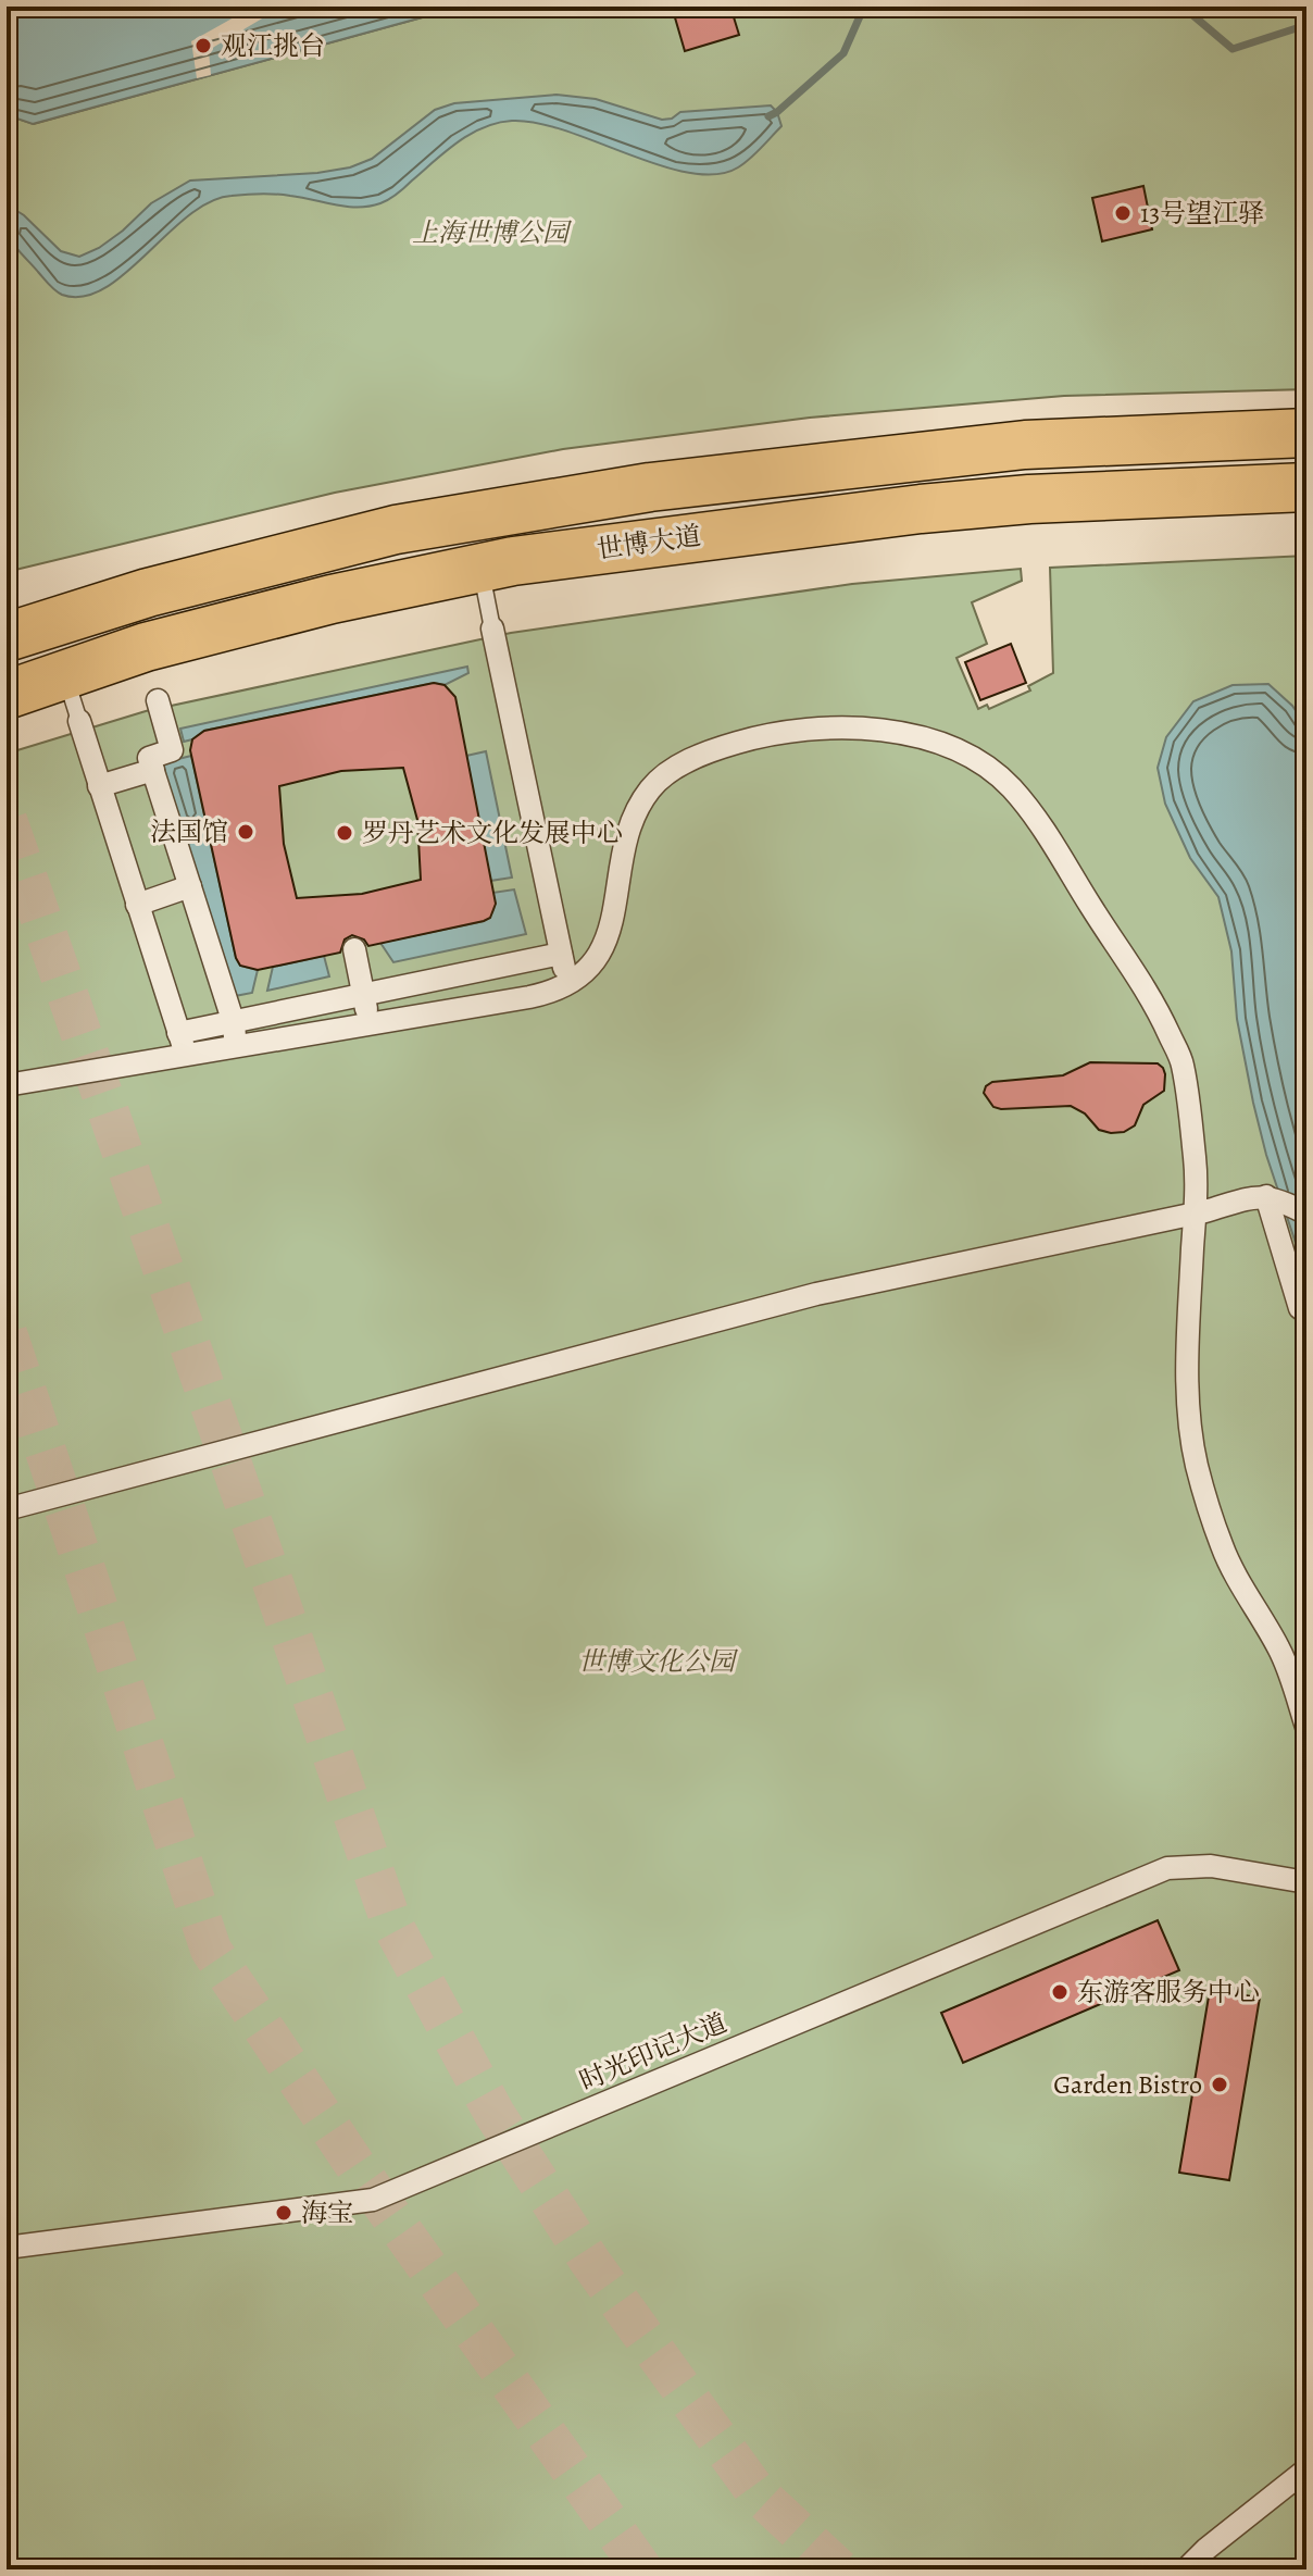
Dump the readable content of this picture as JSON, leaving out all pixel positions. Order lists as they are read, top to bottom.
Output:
{
  "streets": {
    "main road": ["世博大道"],
    "street": ["时光印记大道"]
  },
  "parks": ["上海世博公园", "世博文化公园"],
  "places": [
    "观江挑台",
    "13号望江驿",
    "法国馆",
    "罗丹艺术文化发展中心",
    "东游客服务中心",
    "Garden Bistro",
    "海宝"
  ]
}
